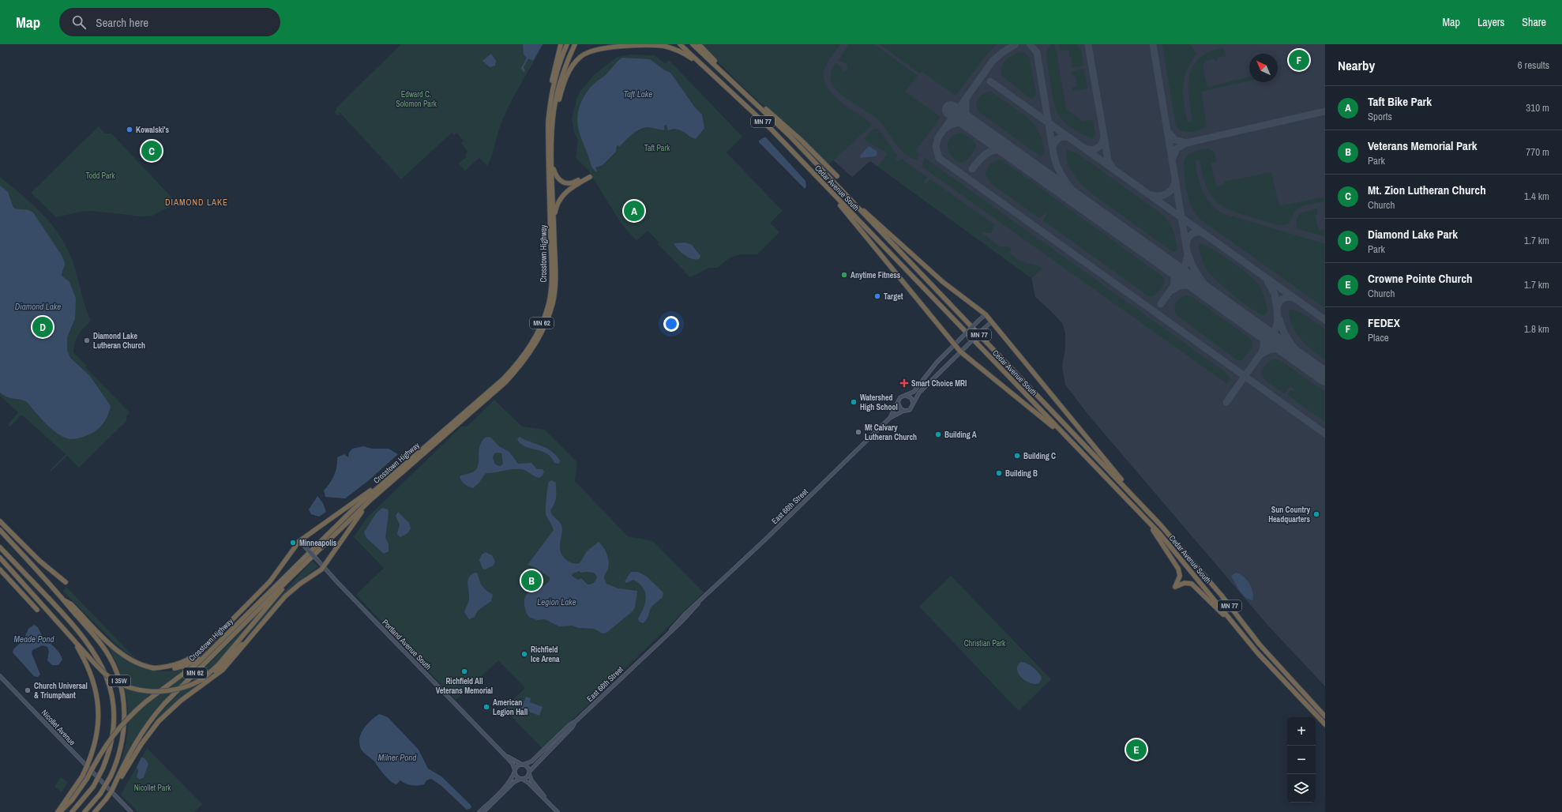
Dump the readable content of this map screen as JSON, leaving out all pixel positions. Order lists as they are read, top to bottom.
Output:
{
  "streets": {
    "highway": [
      "MN 77",
      "Cedar Avenue South",
      "Crosstown Highway",
      "MN 62",
      "I 35W"
    ],
    "main road": ["East 66th Street", "Portland Avenue South", "Nicollet Avenue"]
  },
  "crossings": [
    ["East 66th Street", "Portland Avenue South"]
  ],
  "districts": ["DIAMOND LAKE"],
  "water": [
    "Taft Lake",
    "Diamond Lake",
    "Legion Lake",
    "Meade Pond",
    "Milner Pond"
  ],
  "parks": [
    "Edward C. Solomon Park",
    "Taft Park",
    "Todd Park",
    "Christian Park",
    "Nicollet Park"
  ],
  "places": {
    "other": [
      "Kowalski's",
      "Anytime Fitness",
      "Target",
      "Diamond Lake Lutheran Church",
      "Watershed High School",
      "Mt Calvary Lutheran Church",
      "Building A",
      "Building C",
      "Building B",
      "Sun Country Headquarters",
      "Minneapolis",
      "Richfield Ice Arena",
      "Richfield All Veterans Memorial",
      "Church Universal & Triumphant",
      "American Legion Hall"
    ],
    "health": ["Smart Choice MRI"]
  },
  "north": "top left",
  "page": {
    "header": "Map",
    "search": "Search here",
    "nav": ["Map", "Layers", "Share"],
    "heading": ["Nearby", "6 results"],
    "pins": [
      "F",
      "C",
      "A",
      "D",
      "B",
      "E"
    ],
    "list": [
      {
        "mark": "A",
        "name": "Taft Bike Park",
        "note": "Sports",
        "value": "310 m"
      },
      {
        "mark": "B",
        "name": "Veterans Memorial Park",
        "note": "Park",
        "value": "770 m"
      },
      {
        "mark": "C",
        "name": "Mt. Zion Lutheran Church",
        "note": "Church",
        "value": "1.4 km"
      },
      {
        "mark": "D",
        "name": "Diamond Lake Park",
        "note": "Park",
        "value": "1.7 km"
      },
      {
        "mark": "E",
        "name": "Crowne Pointe Church",
        "note": "Church",
        "value": "1.7 km"
      },
      {
        "mark": "F",
        "name": "FEDEX",
        "note": "Place",
        "value": "1.8 km"
      }
    ],
    "map_buttons": ["+", "−"]
  }
}
